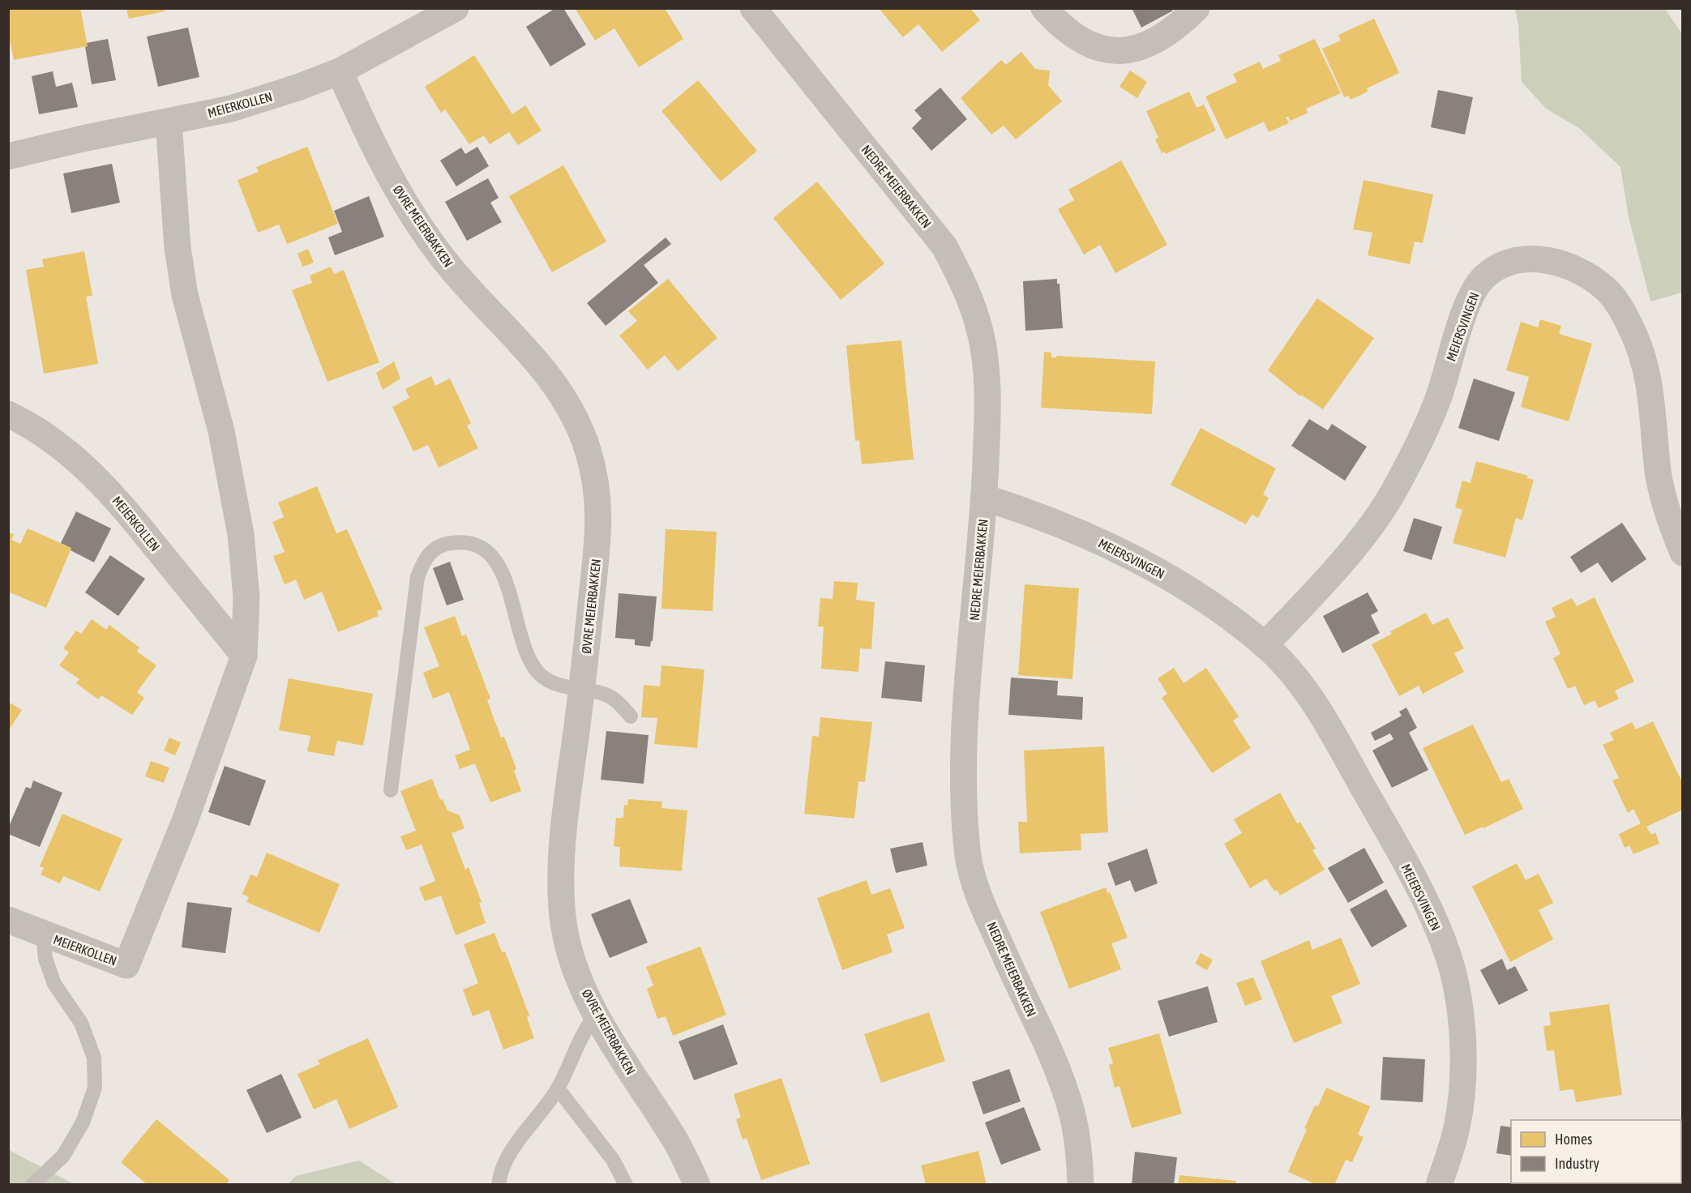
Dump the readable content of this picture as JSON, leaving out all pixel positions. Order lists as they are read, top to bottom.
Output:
{
  "streets": {
    "street": [
      "MEIERKOLLEN",
      "NEDRE MEIERBAKKEN",
      "ØVRE MEIERBAKKEN",
      "MEIERSVINGEN"
    ]
  },
  "crossings": [
    ["MEIERKOLLEN", "ØVRE MEIERBAKKEN"],
    ["NEDRE MEIERBAKKEN", "MEIERSVINGEN"]
  ],
  "legend": ["Homes", "Industry"]
}
